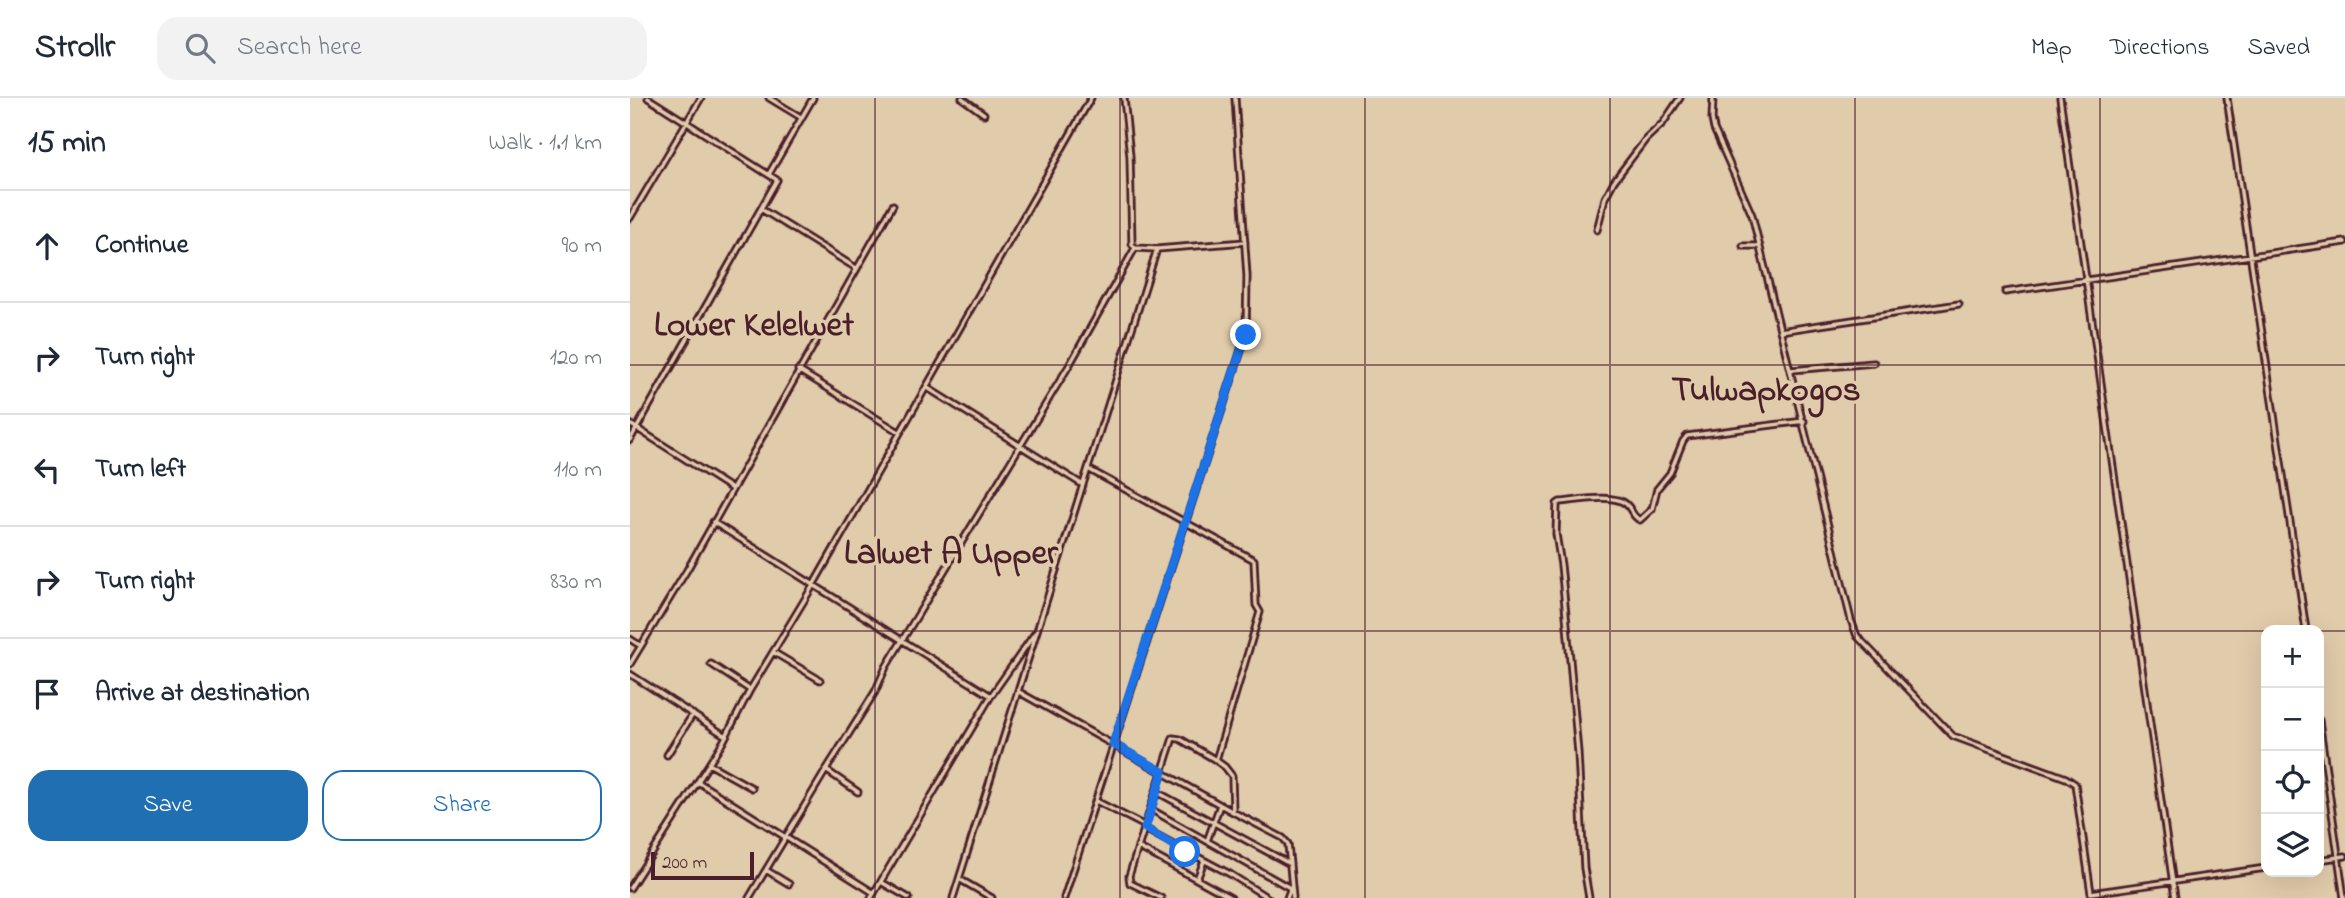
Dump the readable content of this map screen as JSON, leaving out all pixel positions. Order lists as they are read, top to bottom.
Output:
{
  "districts": ["Lower Kelelwet", "Tulwapkogos", "Lalwet A Upper"],
  "scale_bar": "200 m",
  "page": {
    "header": "Strollr",
    "search": "Search here",
    "nav": ["Map", "Directions", "Saved"],
    "heading": ["15 min", "Walk · 1.1 km"],
    "list": [
      ["Continue", "90 m"],
      ["Turn right", "120 m"],
      ["Turn left", "110 m"],
      ["Turn right", "830 m"],
      "Arrive at destination"
    ],
    "map_buttons": ["+", "−"],
    "buttons": ["Save", "Share"],
    "scale": "200 m"
  }
}
